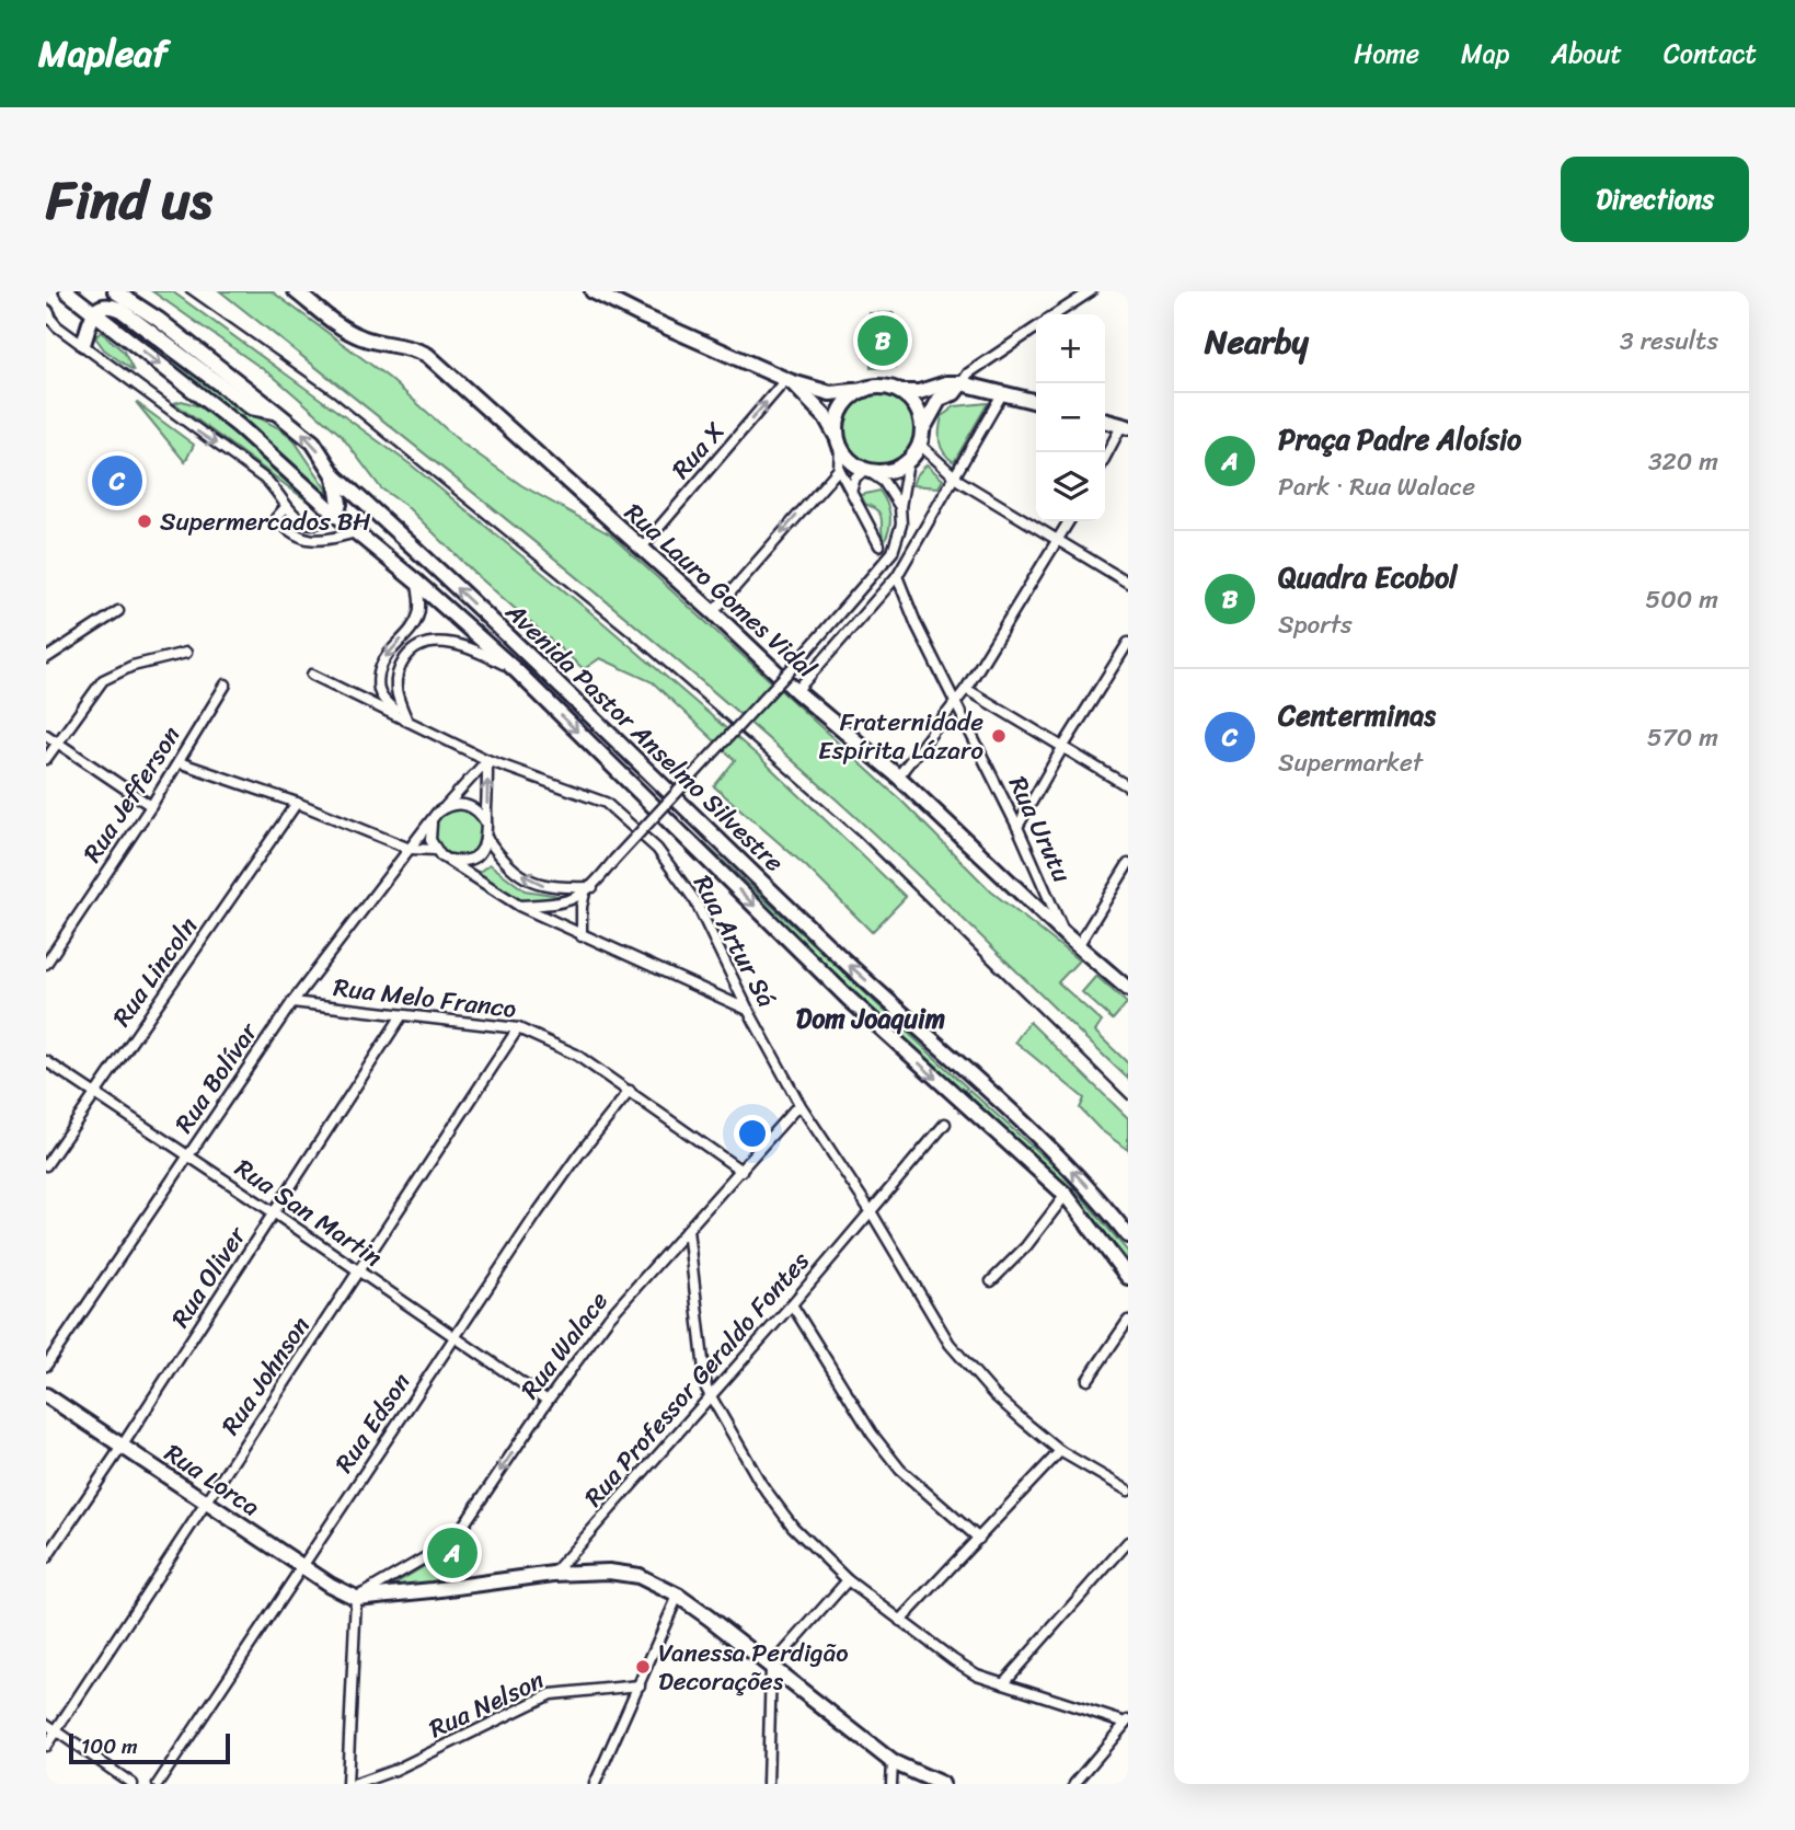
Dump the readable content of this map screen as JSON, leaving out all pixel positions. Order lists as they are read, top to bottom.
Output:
{
  "streets": {
    "main road": ["Rua Lauro Gomes Vidal", "Avenida Pastor Anselmo Silvestre", "Rua Lorca"],
    "street": [
      "Rua X",
      "Rua Jefferson",
      "Rua Urutu",
      "Rua Artur Sá",
      "Rua Lincoln",
      "Rua Melo Franco",
      "Rua Bolívar",
      "Rua San Martin",
      "Rua Oliver",
      "Rua Walace",
      "Rua Johnson",
      "Rua Professor Geraldo Fontes",
      "Rua Edson",
      "Rua Nelson"
    ]
  },
  "crossings": [
    ["Rua X", "Rua Lauro Gomes Vidal"],
    ["Rua Lauro Gomes Vidal", "Rua Urutu"],
    ["Rua Artur Sá", "Rua Walace"],
    ["Rua Artur Sá", "Rua Professor Geraldo Fontes"],
    ["Rua Lincoln", "Rua San Martin"],
    ["Rua Melo Franco", "Rua Bolívar"],
    ["Rua Melo Franco", "Rua Oliver"],
    ["Rua Melo Franco", "Rua Walace"],
    ["Rua Melo Franco", "Rua Johnson"],
    ["Rua Melo Franco", "Rua Edson"],
    ["Rua Bolívar", "Rua San Martin"],
    ["Rua San Martin", "Rua Oliver"],
    ["Rua San Martin", "Rua Walace"],
    ["Rua San Martin", "Rua Johnson"],
    ["Rua San Martin", "Rua Edson"],
    ["Rua Oliver", "Rua Lorca"],
    ["Rua Walace", "Rua Lorca"],
    ["Rua Johnson", "Rua Lorca"],
    ["Rua Edson", "Rua Lorca"]
  ],
  "one_way": ["Rua X", "Rua Walace"],
  "districts": ["Dom Joaquim"],
  "places": ["Supermercados BH", "Fraternidade Espírita Lázaro", "Vanessa Perdigão Decorações"],
  "scale_bar": "100 m",
  "page": {
    "header": "Mapleaf",
    "nav": [
      "Home",
      "Map",
      "About",
      "Contact"
    ],
    "title": "Find us",
    "buttons": "Directions",
    "heading": ["Nearby", "3 results"],
    "pins": ["B", "C", "A"],
    "map_buttons": ["+", "−"],
    "list": [
      {
        "mark": "A",
        "name": "Praça Padre Aloísio",
        "note": "Park · Rua Walace",
        "value": "320 m"
      },
      {
        "mark": "B",
        "name": "Quadra Ecobol",
        "note": "Sports",
        "value": "500 m"
      },
      {
        "mark": "C",
        "name": "Centerminas",
        "note": "Supermarket",
        "value": "570 m"
      }
    ],
    "scale": "100 m"
  }
}
